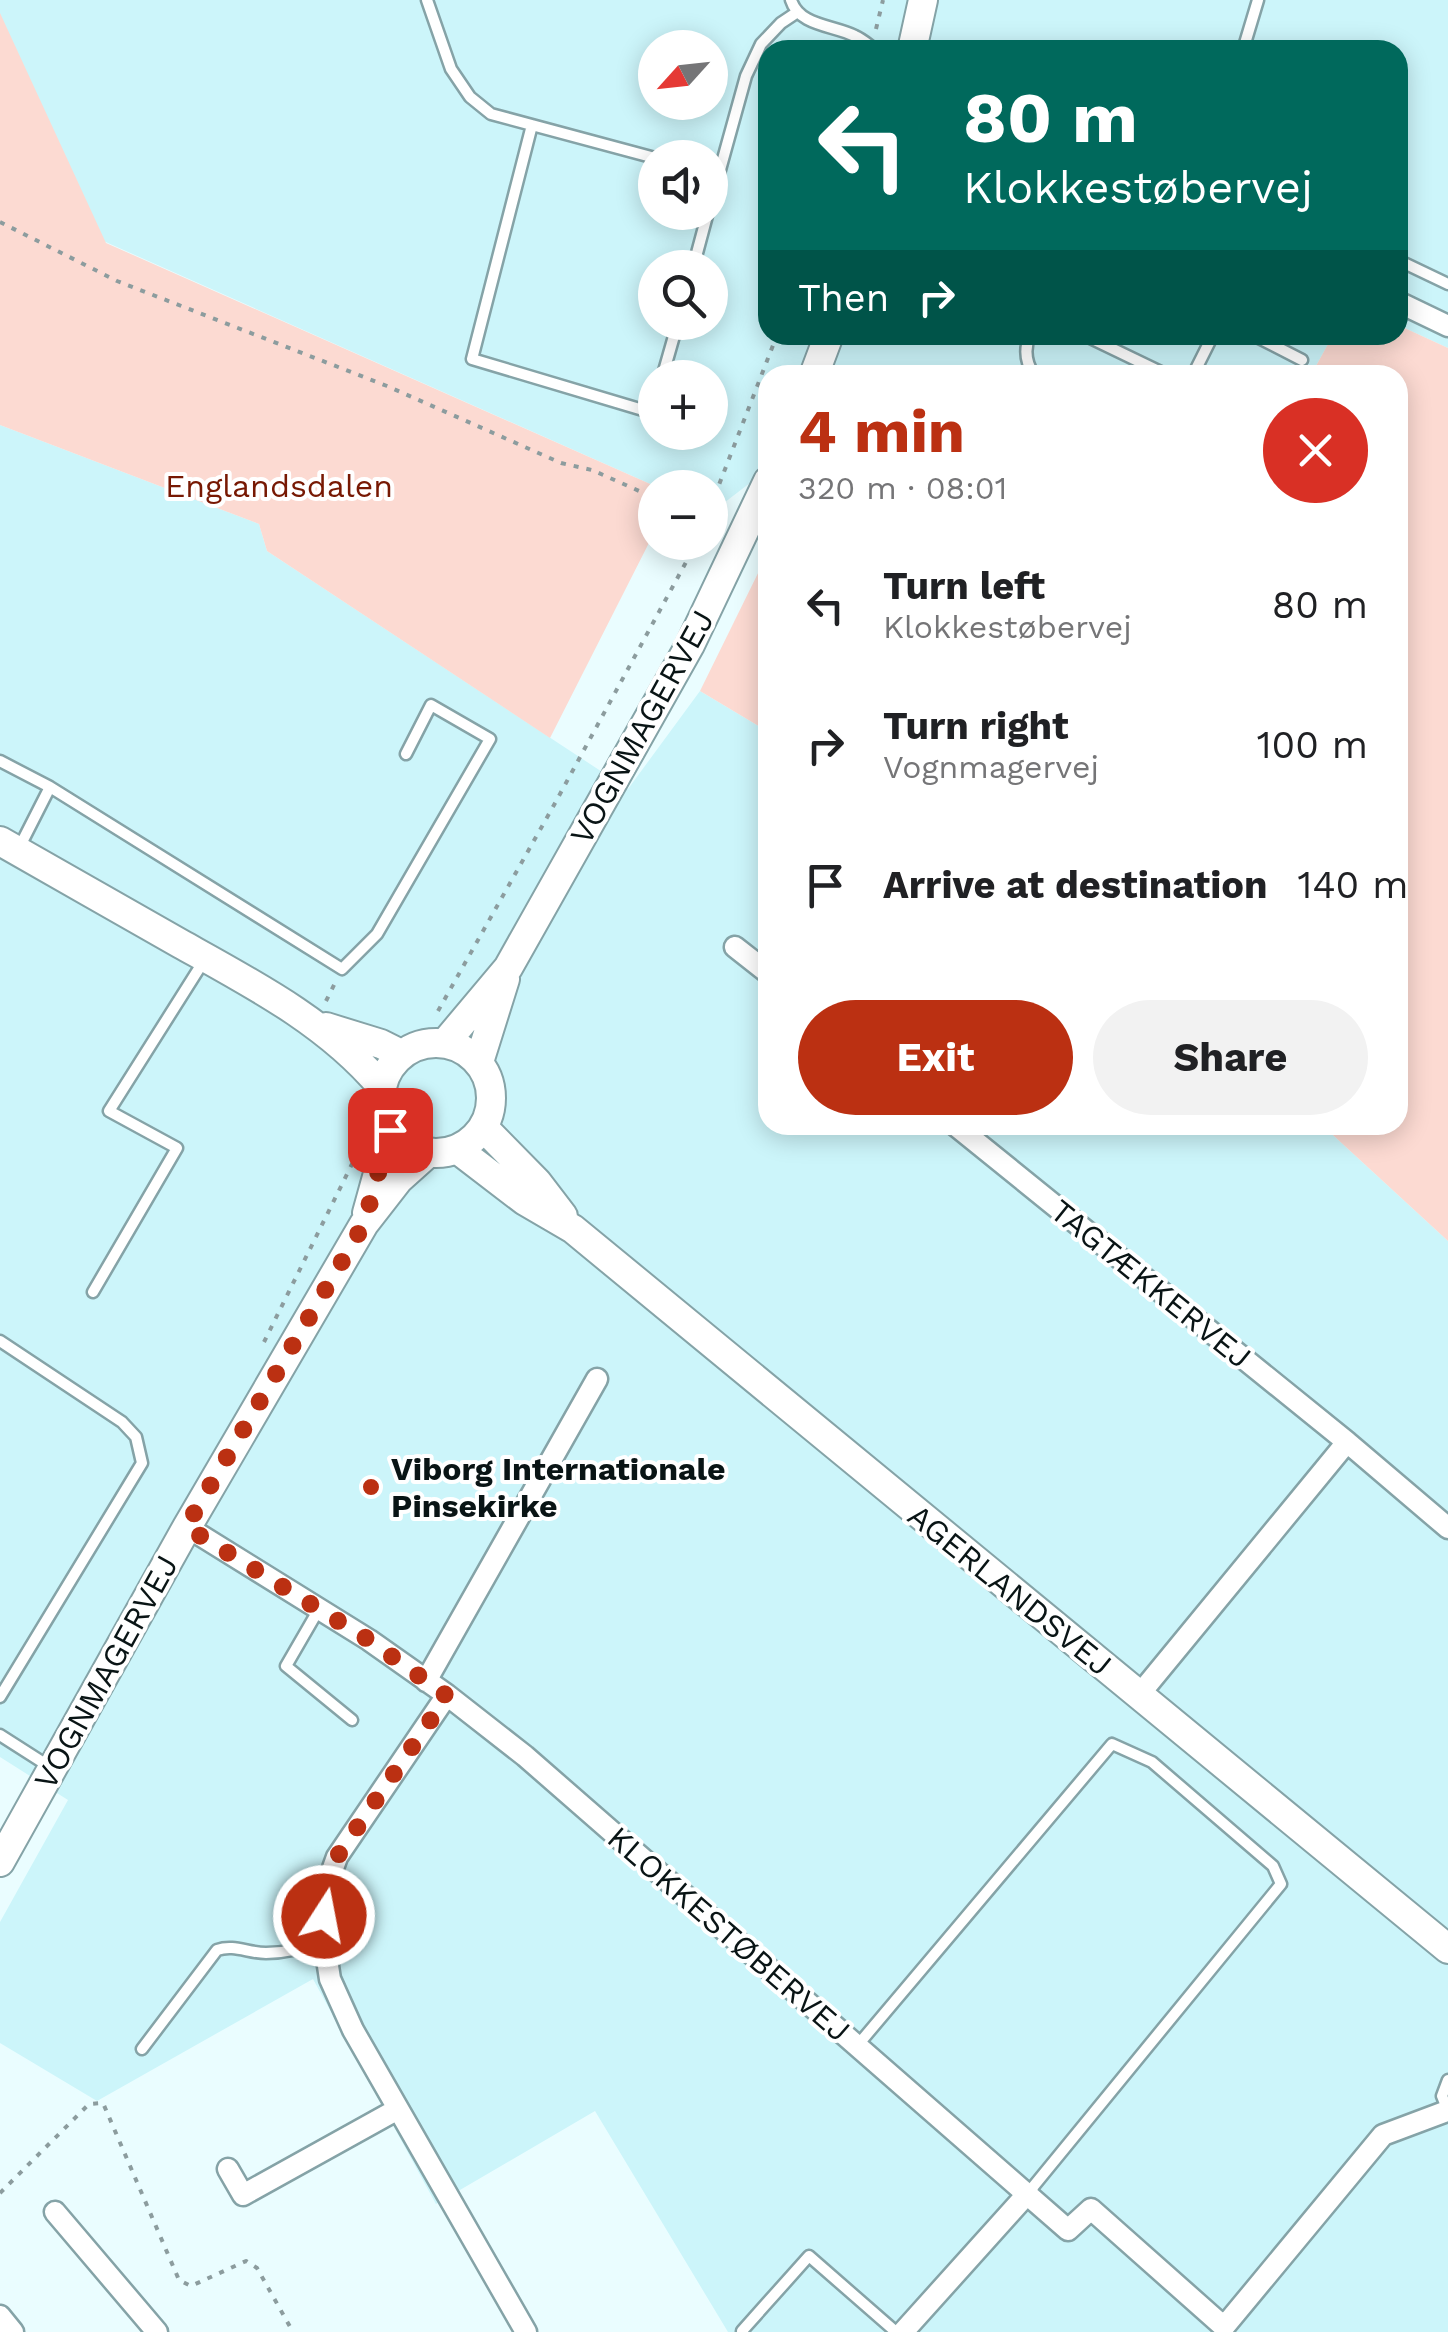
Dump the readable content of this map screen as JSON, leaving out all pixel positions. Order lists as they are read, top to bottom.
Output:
{
  "streets": {
    "street": [
      "VOGNMAGERVEJ",
      "TAGTÆKKERVEJ",
      "AGERLANDSVEJ",
      "KLOKKESTØBERVEJ"
    ]
  },
  "crossings": [
    ["VOGNMAGERVEJ", "AGERLANDSVEJ"],
    ["VOGNMAGERVEJ", "KLOKKESTØBERVEJ"]
  ],
  "parks": ["Englandsdalen"],
  "places": ["Viborg Internationale Pinsekirke"],
  "north": "bottom left",
  "page": {
    "map_buttons": ["+", "−"],
    "turn": ["80 m", "Klokkestøbervej"],
    "then": "Then",
    "heading": ["4 min", "320 m · 08:01"],
    "list": [
      {
        "name": "Turn left",
        "note": "Klokkestøbervej",
        "value": "80 m"
      },
      {
        "name": "Turn right",
        "note": "Vognmagervej",
        "value": "100 m"
      },
      {
        "name": "Arrive at destination",
        "value": "140 m"
      }
    ],
    "buttons": ["Exit", "Share"]
  }
}
